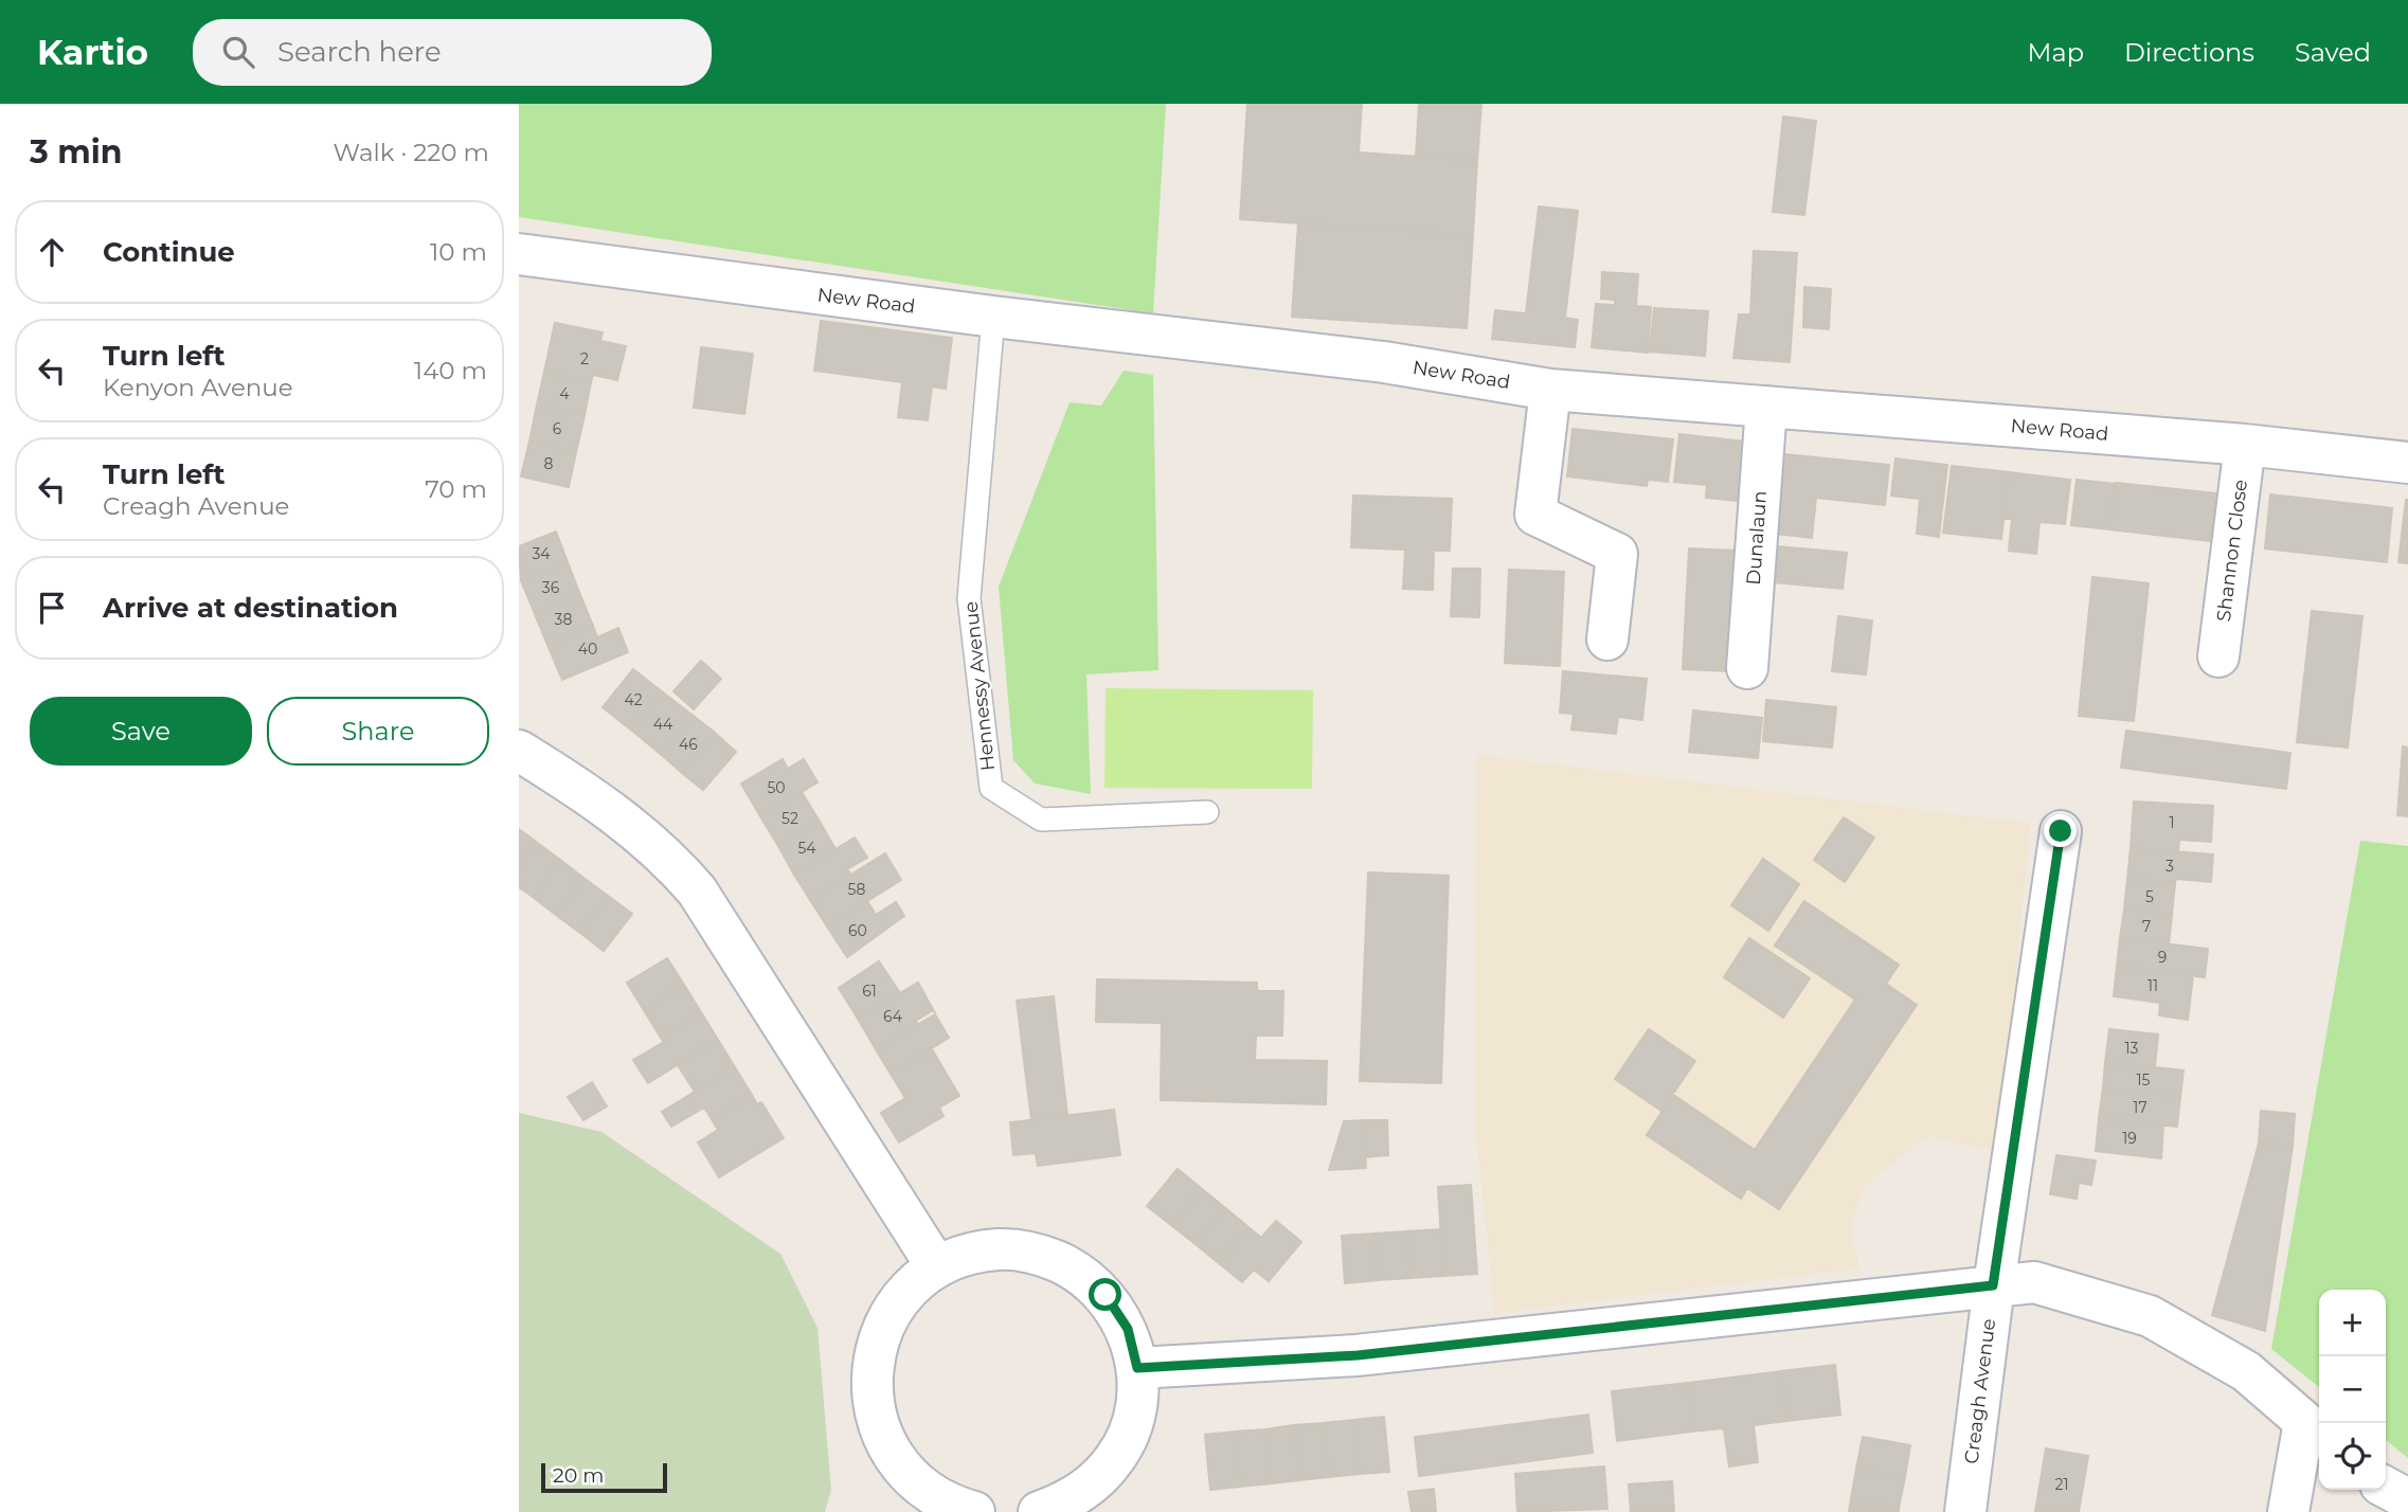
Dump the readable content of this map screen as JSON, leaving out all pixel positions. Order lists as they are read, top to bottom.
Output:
{
  "streets": {
    "street": [
      "New Road",
      "Dunalaun",
      "Shannon Close",
      "Creagh Avenue"
    ],
    "lane": ["Hennessy Avenue"]
  },
  "crossings": [
    ["New Road", "Dunalaun"],
    ["New Road", "Shannon Close"],
    ["New Road", "Hennessy Avenue"]
  ],
  "house_numbers": [
    "2",
    "4",
    "6",
    "8",
    "34",
    "36",
    "38",
    "40",
    "42",
    "44",
    "46",
    "50",
    "52",
    "1",
    "54",
    "3",
    "58",
    "5",
    "7",
    "60",
    "9",
    "11",
    "61",
    "64",
    "13",
    "15",
    "17",
    "19",
    "21"
  ],
  "scale_bar": "20 m",
  "page": {
    "header": "Kartio",
    "search": "Search here",
    "nav": ["Map", "Directions", "Saved"],
    "heading": ["3 min", "Walk · 220 m"],
    "list": [
      ["Continue", "10 m"],
      ["Turn left", "Kenyon Avenue", "140 m"],
      ["Turn left", "Creagh Avenue", "70 m"],
      "Arrive at destination"
    ],
    "buttons": ["Save", "Share"],
    "map_buttons": ["+", "−"],
    "scale": "20 m"
  }
}
